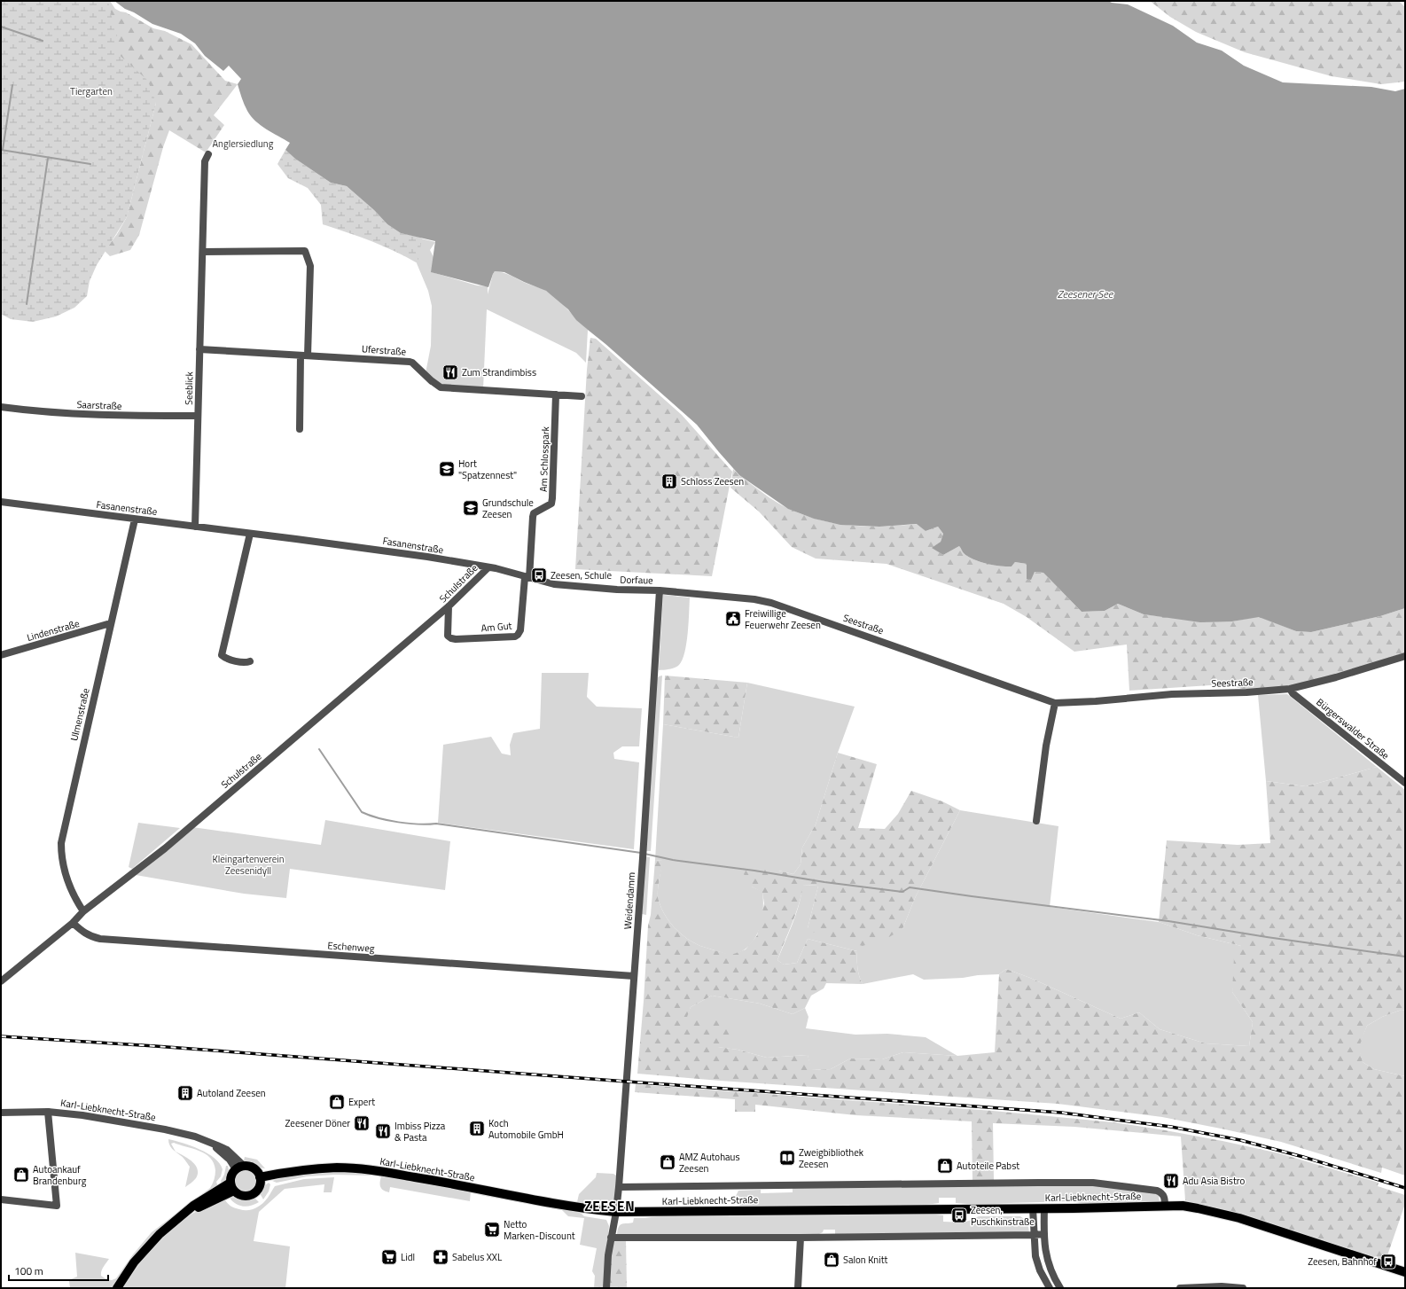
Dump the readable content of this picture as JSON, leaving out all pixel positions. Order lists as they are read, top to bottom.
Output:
{
  "streets": {
    "main road": ["Karl-Liebknecht-Straße"],
    "street": [
      "Uferstraße",
      "Seeblick",
      "Saarstraße",
      "Am Schlosspark",
      "Fasanenstraße",
      "Dorfaue",
      "Schulstraße",
      "Seestraße",
      "Am Gut",
      "Lindenstraße",
      "Ulmenstraße",
      "Bürgerswalder Straße",
      "Weidendamm",
      "Eschenweg"
    ]
  },
  "crossings": [
    ["Uferstraße", "Seeblick"],
    ["Uferstraße", "Am Schlosspark"],
    ["Seeblick", "Saarstraße"],
    ["Seeblick", "Fasanenstraße"],
    ["Am Schlosspark", "Dorfaue"],
    ["Am Schlosspark", "Am Gut"],
    ["Fasanenstraße", "Dorfaue"],
    ["Fasanenstraße", "Schulstraße"],
    ["Fasanenstraße", "Ulmenstraße"],
    ["Dorfaue", "Schulstraße"],
    ["Dorfaue", "Seestraße"],
    ["Dorfaue", "Am Gut"],
    ["Dorfaue", "Weidendamm"],
    ["Schulstraße", "Am Gut"],
    ["Schulstraße", "Ulmenstraße"],
    ["Schulstraße", "Eschenweg"],
    ["Seestraße", "Bürgerswalder Straße"],
    ["Seestraße", "Weidendamm"],
    ["Lindenstraße", "Ulmenstraße"],
    ["Weidendamm", "Eschenweg"],
    ["Weidendamm", "Karl-Liebknecht-Straße"]
  ],
  "districts": ["ZEESEN"],
  "water": ["Zeesener See"],
  "parks": ["Tiergarten", "Anglersiedlung", "Kleingartenverein Zeesenidyll"],
  "places": {
    "restaurant": [
      "Zum Strandimbiss",
      "Zeesener Döner",
      "Imbiss Pizza & Pasta",
      "Adu Asia Bistro"
    ],
    "school or university": ["Hort \"Spatzennest\"", "Grundschule Zeesen"],
    "building": ["Schloss Zeesen", "Autoland Zeesen", "Koch Automobile GmbH"],
    "bus stop": ["Zeesen, Schule", "Zeesen, Puschkinstraße", "Zeesen, Bahnhof"],
    "public building": ["Freiwillige Feuerwehr Zeesen"],
    "shop": [
      "Expert",
      "AMZ Autohaus Zeesen",
      "Autoteile Pabst",
      "Autoankauf Brandenburg",
      "Salon Knitt"
    ],
    "library": ["Zweigbibliothek Zeesen"],
    "supermarket": ["Netto Marken-Discount", "Lidl"],
    "pharmacy": ["Sabelus XXL"]
  },
  "scale_bar": "100 m"
}
